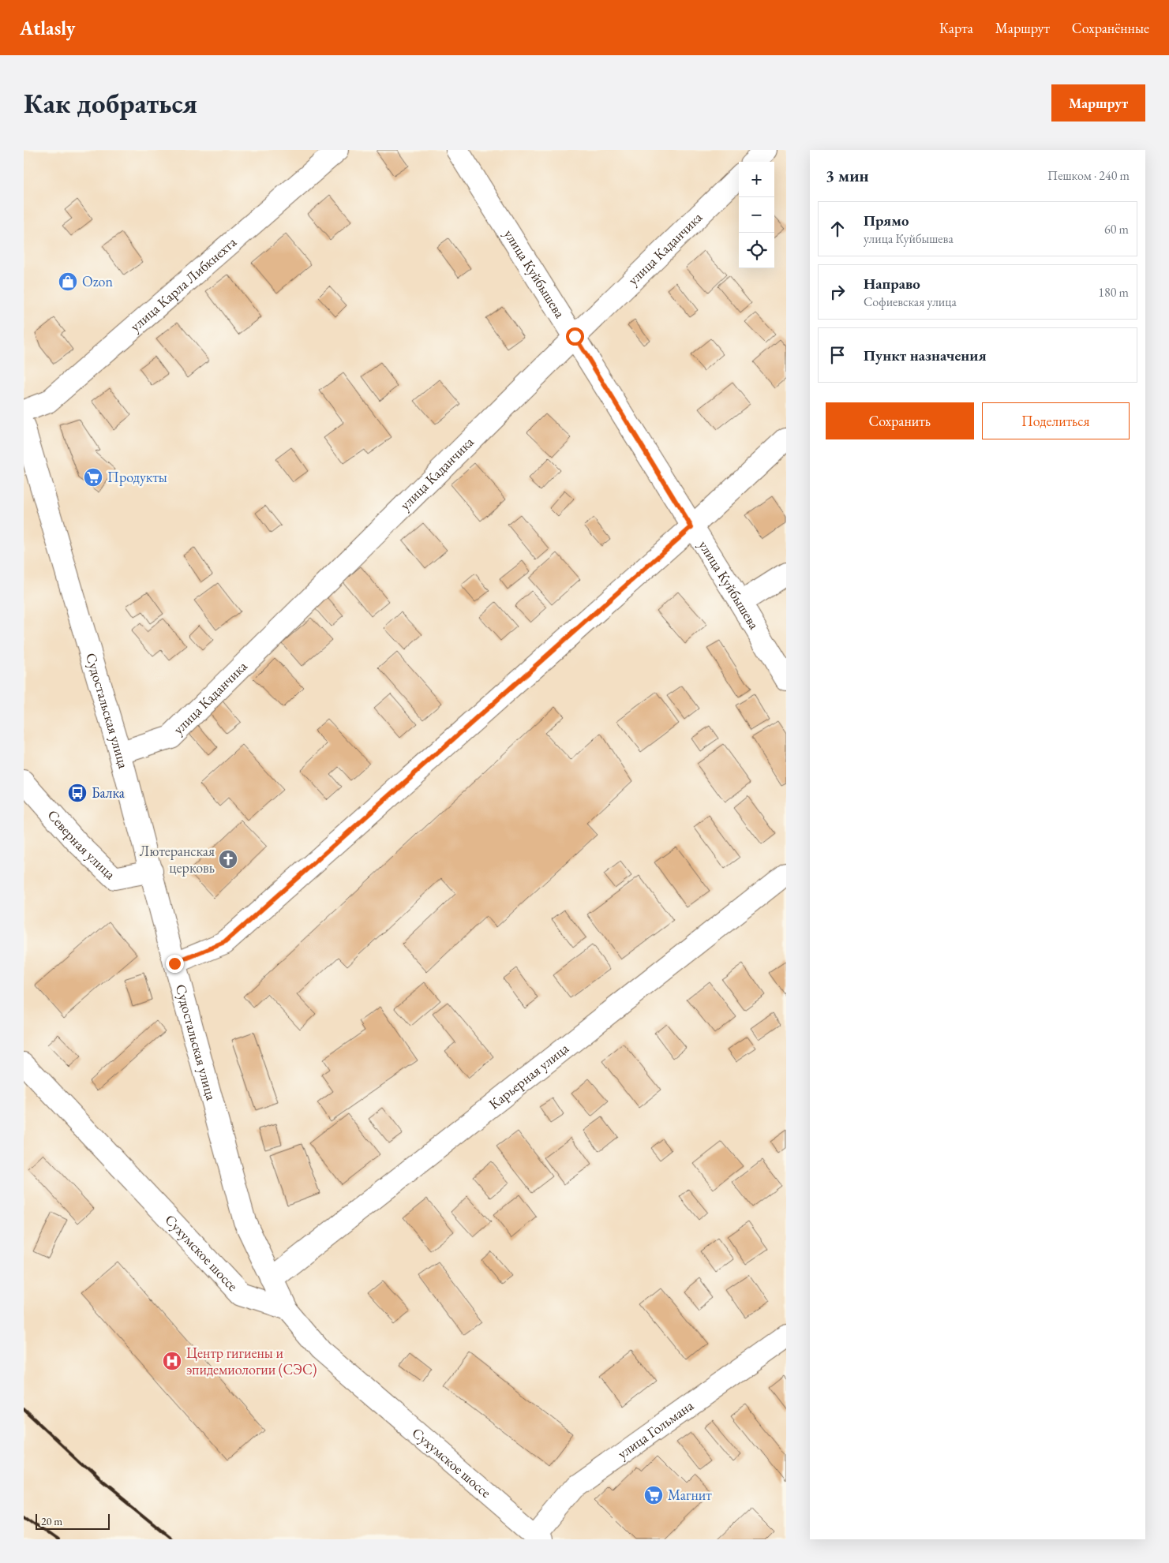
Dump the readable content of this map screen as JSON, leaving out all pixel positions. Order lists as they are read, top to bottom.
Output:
{
  "streets": {
    "main road": [
      "улица Каданчика",
      "улица Куйбышева",
      "улица Карла Либкнехта",
      "Судостальская улица",
      "Северная улица",
      "Карьерная улица",
      "Сухумское шоссе",
      "улица Гольмана"
    ]
  },
  "crossings": [
    ["улица Каданчика", "улица Куйбышева"],
    ["улица Каданчика", "Судостальская улица"],
    ["Судостальская улица", "Северная улица"],
    ["Судостальская улица", "Карьерная улица"],
    ["Судостальская улица", "Сухумское шоссе"],
    ["Сухумское шоссе", "улица Гольмана"]
  ],
  "places": {
    "shop": ["Ozon"],
    "supermarket": ["Продукты", "Магнит"],
    "bus stop": ["Балка"],
    "church": ["Лютеранская церковь"],
    "hospital": ["Центр гигиены и эпидемиологии (СЭС)"]
  },
  "scale_bar": "20 m",
  "page": {
    "header": "Atlasly",
    "nav": ["Карта", "Маршрут", "Сохранённые"],
    "buttons": [
      "Маршрут",
      ["Сохранить", "Поделиться"]
    ],
    "title": "Как добраться",
    "heading": ["3 мин", "Пешком · 240 m"],
    "map_buttons": ["+", "−"],
    "list": [
      ["Прямо", "улица Куйбышева", "60 m"],
      ["Направо", "Софиевская улица", "180 m"],
      "Пункт назначения"
    ],
    "scale": "20 m"
  }
}
